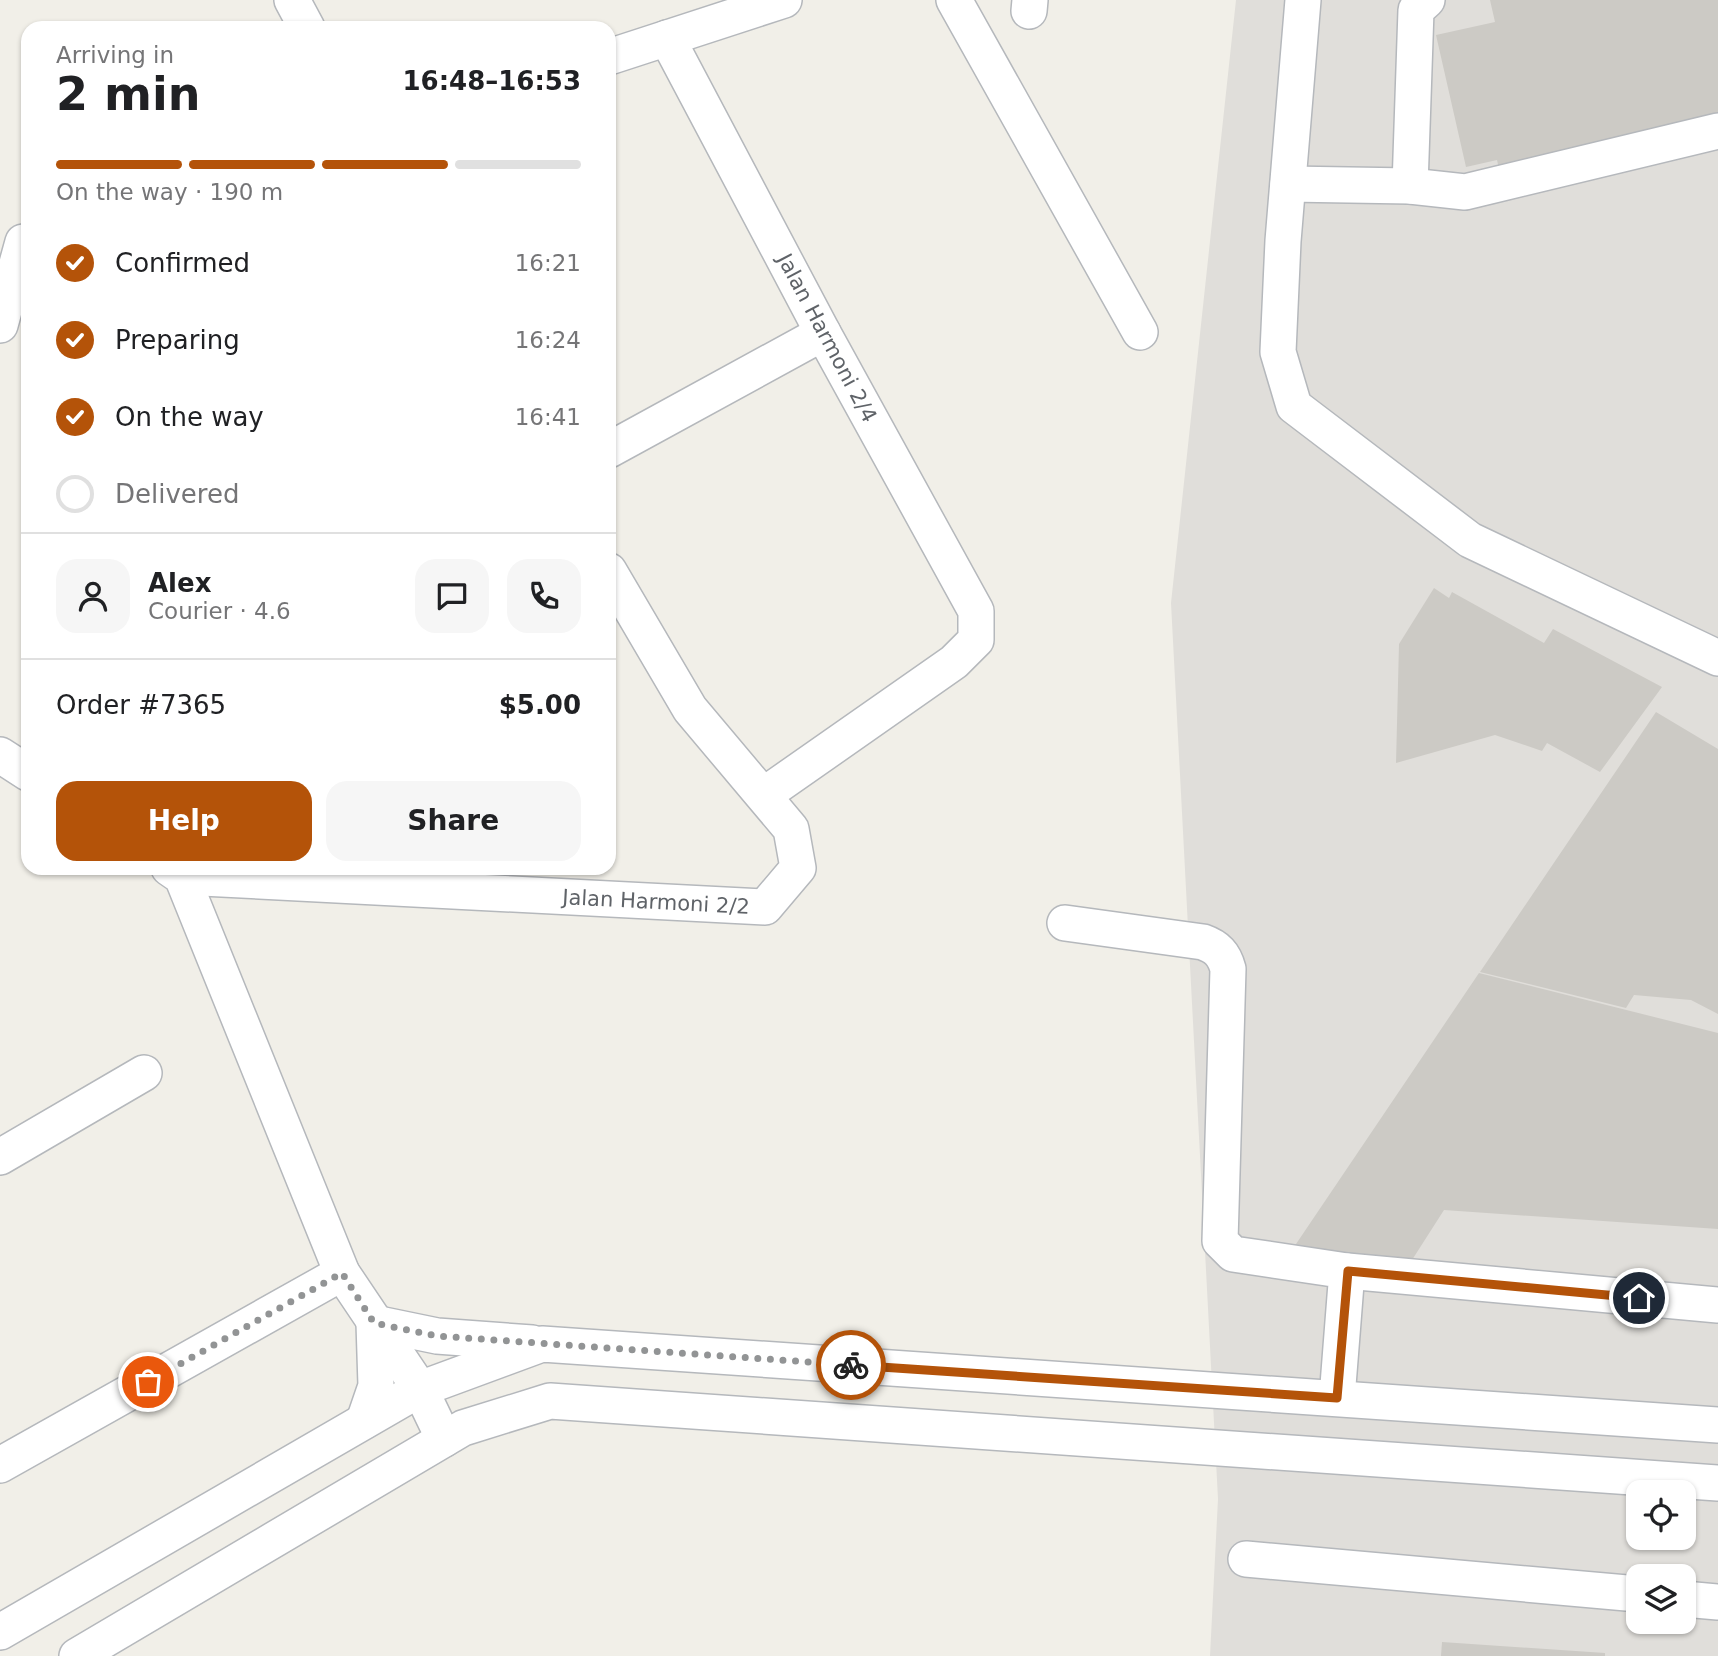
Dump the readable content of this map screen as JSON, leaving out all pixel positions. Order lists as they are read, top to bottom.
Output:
{
  "streets": {
    "street": ["Jalan Harmoni 2/4", "Jalan Harmoni 2/2"]
  },
  "crossings": [
    ["Jalan Harmoni 2/4", "Jalan Harmoni 2/2"]
  ],
  "page": {
    "heading": ["2 min", "Arriving in", "16:48–16:53"],
    "panel": [
      "Alex",
      "Courier · 4.6",
      "Order #7365",
      "$5.00"
    ],
    "bar": "On the way · 190 m",
    "list": [
      ["Confirmed", "16:21"],
      ["Preparing", "16:24"],
      ["On the way", "16:41"],
      "Delivered"
    ],
    "buttons": ["Help", "Share"]
  }
}
